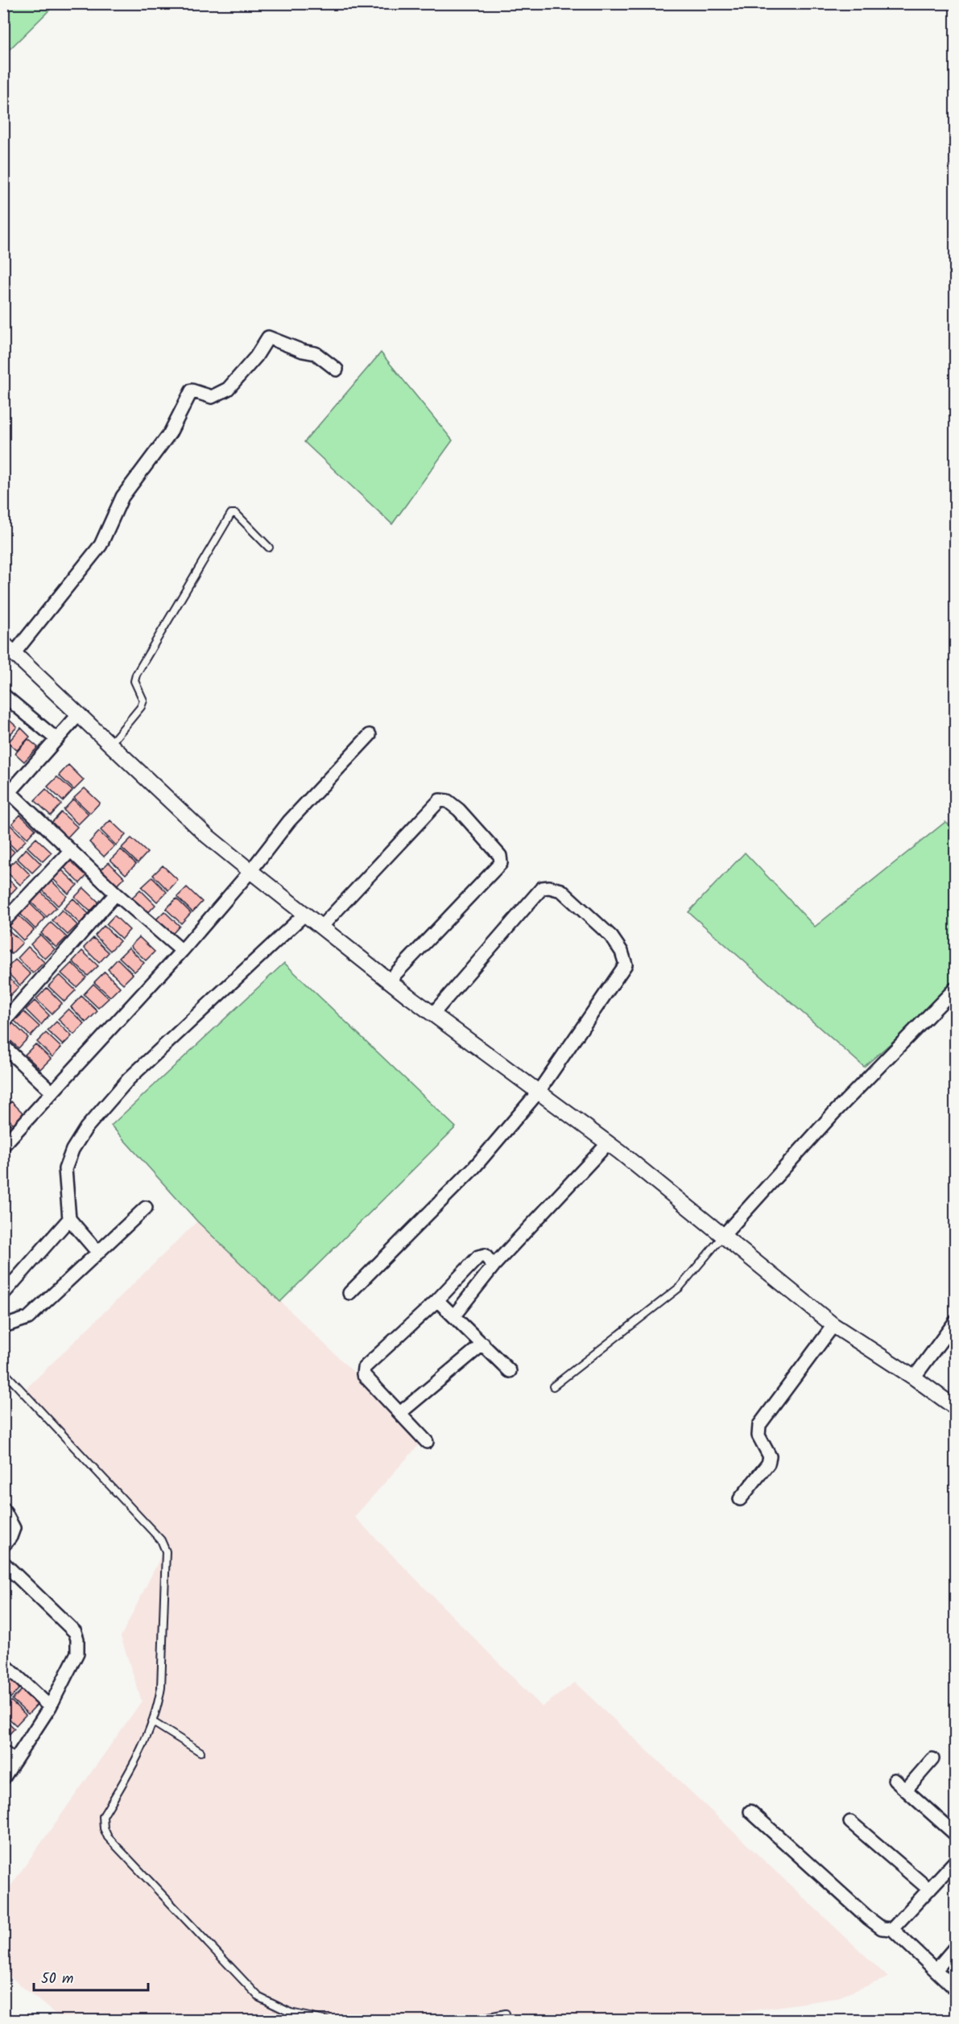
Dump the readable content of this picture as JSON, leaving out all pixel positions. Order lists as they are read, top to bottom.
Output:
{
  "scale_bar": "50 m"
}
